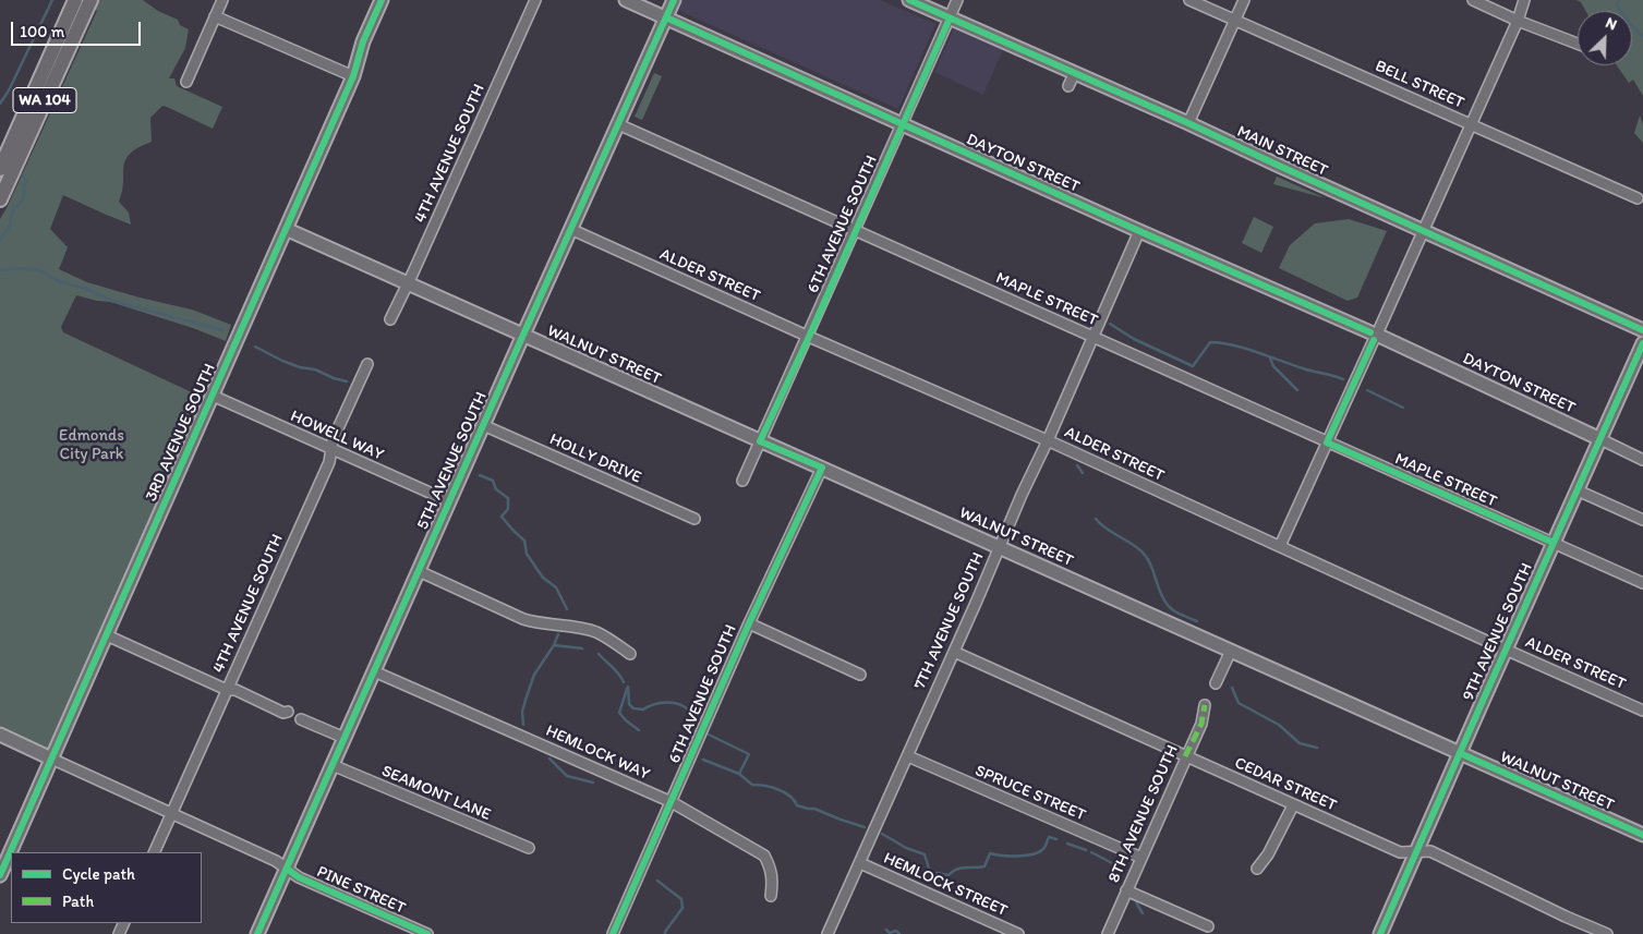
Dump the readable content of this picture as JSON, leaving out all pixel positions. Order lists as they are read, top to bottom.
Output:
{
  "streets": {
    "main road": ["WA 104"],
    "street": [
      "BELL STREET",
      "MAIN STREET",
      "4TH AVENUE SOUTH",
      "DAYTON STREET",
      "6TH AVENUE SOUTH",
      "ALDER STREET",
      "MAPLE STREET",
      "WALNUT STREET",
      "3RD AVENUE SOUTH",
      "HOWELL WAY",
      "HOLLY DRIVE",
      "5TH AVENUE SOUTH",
      "7TH AVENUE SOUTH",
      "9TH AVENUE SOUTH",
      "HEMLOCK WAY",
      "CEDAR STREET",
      "SEAMONT LANE",
      "SPRUCE STREET",
      "8TH AVENUE SOUTH",
      "HEMLOCK STREET",
      "PINE STREET"
    ]
  },
  "crossings": [
    ["MAIN STREET", "6TH AVENUE SOUTH"],
    ["4TH AVENUE SOUTH", "WALNUT STREET"],
    ["4TH AVENUE SOUTH", "HOWELL WAY"],
    ["4TH AVENUE SOUTH", "PINE STREET"],
    ["DAYTON STREET", "6TH AVENUE SOUTH"],
    ["DAYTON STREET", "5TH AVENUE SOUTH"],
    ["DAYTON STREET", "7TH AVENUE SOUTH"],
    ["DAYTON STREET", "9TH AVENUE SOUTH"],
    ["6TH AVENUE SOUTH", "ALDER STREET"],
    ["6TH AVENUE SOUTH", "MAPLE STREET"],
    ["6TH AVENUE SOUTH", "WALNUT STREET"],
    ["6TH AVENUE SOUTH", "HEMLOCK WAY"],
    ["ALDER STREET", "5TH AVENUE SOUTH"],
    ["ALDER STREET", "7TH AVENUE SOUTH"],
    ["ALDER STREET", "9TH AVENUE SOUTH"],
    ["MAPLE STREET", "5TH AVENUE SOUTH"],
    ["MAPLE STREET", "7TH AVENUE SOUTH"],
    ["MAPLE STREET", "9TH AVENUE SOUTH"],
    ["WALNUT STREET", "3RD AVENUE SOUTH"],
    ["WALNUT STREET", "5TH AVENUE SOUTH"],
    ["WALNUT STREET", "7TH AVENUE SOUTH"],
    ["WALNUT STREET", "9TH AVENUE SOUTH"],
    ["3RD AVENUE SOUTH", "HOWELL WAY"],
    ["3RD AVENUE SOUTH", "PINE STREET"],
    ["HOWELL WAY", "5TH AVENUE SOUTH"],
    ["HOLLY DRIVE", "5TH AVENUE SOUTH"],
    ["5TH AVENUE SOUTH", "HEMLOCK WAY"],
    ["5TH AVENUE SOUTH", "SEAMONT LANE"],
    ["5TH AVENUE SOUTH", "PINE STREET"],
    ["7TH AVENUE SOUTH", "CEDAR STREET"],
    ["7TH AVENUE SOUTH", "SPRUCE STREET"],
    ["7TH AVENUE SOUTH", "HEMLOCK STREET"],
    ["9TH AVENUE SOUTH", "CEDAR STREET"],
    ["CEDAR STREET", "8TH AVENUE SOUTH"],
    ["SPRUCE STREET", "8TH AVENUE SOUTH"]
  ],
  "parks": ["Edmonds City Park"],
  "legend": ["Cycle path", "Path"],
  "scale_bar": "100 m",
  "north": "top right"
}
